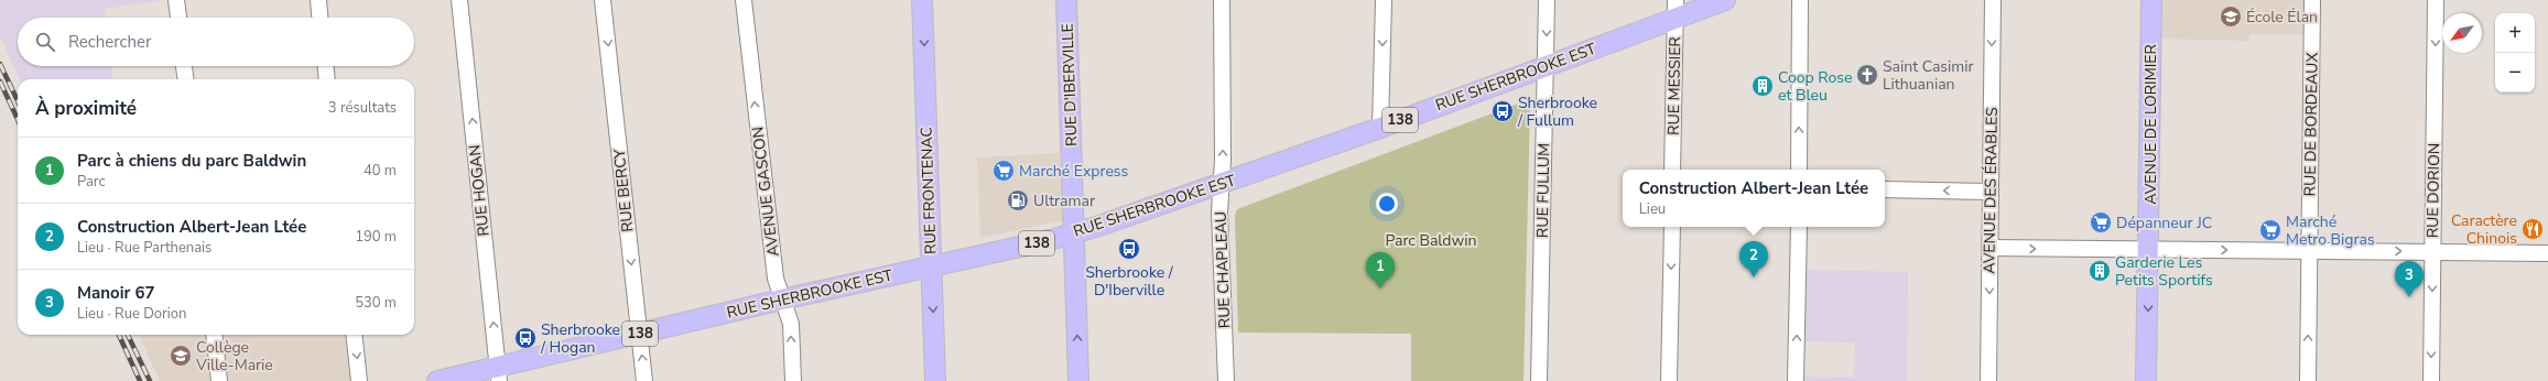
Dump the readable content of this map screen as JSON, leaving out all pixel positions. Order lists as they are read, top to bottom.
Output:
{
  "streets": {
    "main road": [
      "RUE SHERBROOKE EST",
      "RUE D'IBERVILLE",
      "138",
      "AVENUE DE LORIMIER",
      "RUE FRONTENAC"
    ],
    "street": [
      "RUE MESSIER",
      "RUE DE BORDEAUX",
      "RUE HOGAN",
      "RUE BERCY",
      "RUE FULLUM",
      "AVENUE DES ÉRABLES",
      "RUE DORION",
      "AVENUE GASCON",
      "RUE CHAPLEAU"
    ]
  },
  "crossings": [
    ["RUE SHERBROOKE EST", "RUE D'IBERVILLE"],
    ["RUE SHERBROOKE EST", "RUE MESSIER"],
    ["RUE SHERBROOKE EST", "RUE HOGAN"],
    ["RUE SHERBROOKE EST", "RUE BERCY"],
    ["RUE SHERBROOKE EST", "RUE FRONTENAC"],
    ["RUE SHERBROOKE EST", "RUE FULLUM"],
    ["RUE SHERBROOKE EST", "AVENUE GASCON"],
    ["RUE SHERBROOKE EST", "RUE CHAPLEAU"]
  ],
  "one_way": [
    "RUE D'IBERVILLE",
    "RUE HOGAN",
    "RUE FRONTENAC",
    "AVENUE DES ÉRABLES",
    "RUE DORION",
    "AVENUE GASCON",
    "RUE CHAPLEAU"
  ],
  "parks": ["Parc Baldwin"],
  "places": {
    "school or university": ["École Élan", "Collège Ville-Marie"],
    "church": ["Saint Casimir Lithuanian"],
    "building": ["Coop Rose et Bleu", "Garderie Les Petits Sportifs"],
    "bus stop": ["Sherbrooke / Fullum", "Sherbrooke / D'Iberville", "Sherbrooke / Hogan"],
    "supermarket": ["Marché Express", "Dépanneur JC", "Marché Metro Bigras"],
    "fuel station": ["Ultramar"],
    "restaurant": ["Caractère Chinois"]
  },
  "north": "bottom left",
  "page": {
    "map_buttons": ["+", "−"],
    "search": "Rechercher",
    "heading": ["À proximité", "3 résultats"],
    "list": [
      {
        "mark": "1",
        "name": "Parc à chiens du parc Baldwin",
        "note": "Parc",
        "value": "40 m"
      },
      {
        "mark": "2",
        "name": "Construction Albert-Jean Ltée",
        "note": "Lieu · Rue Parthenais",
        "value": "190 m"
      },
      {
        "mark": "3",
        "name": "Manoir 67",
        "note": "Lieu · Rue Dorion",
        "value": "530 m"
      }
    ],
    "popup": ["Construction Albert-Jean Ltée", "Lieu"],
    "pins": ["2", "1", "3"]
  }
}
